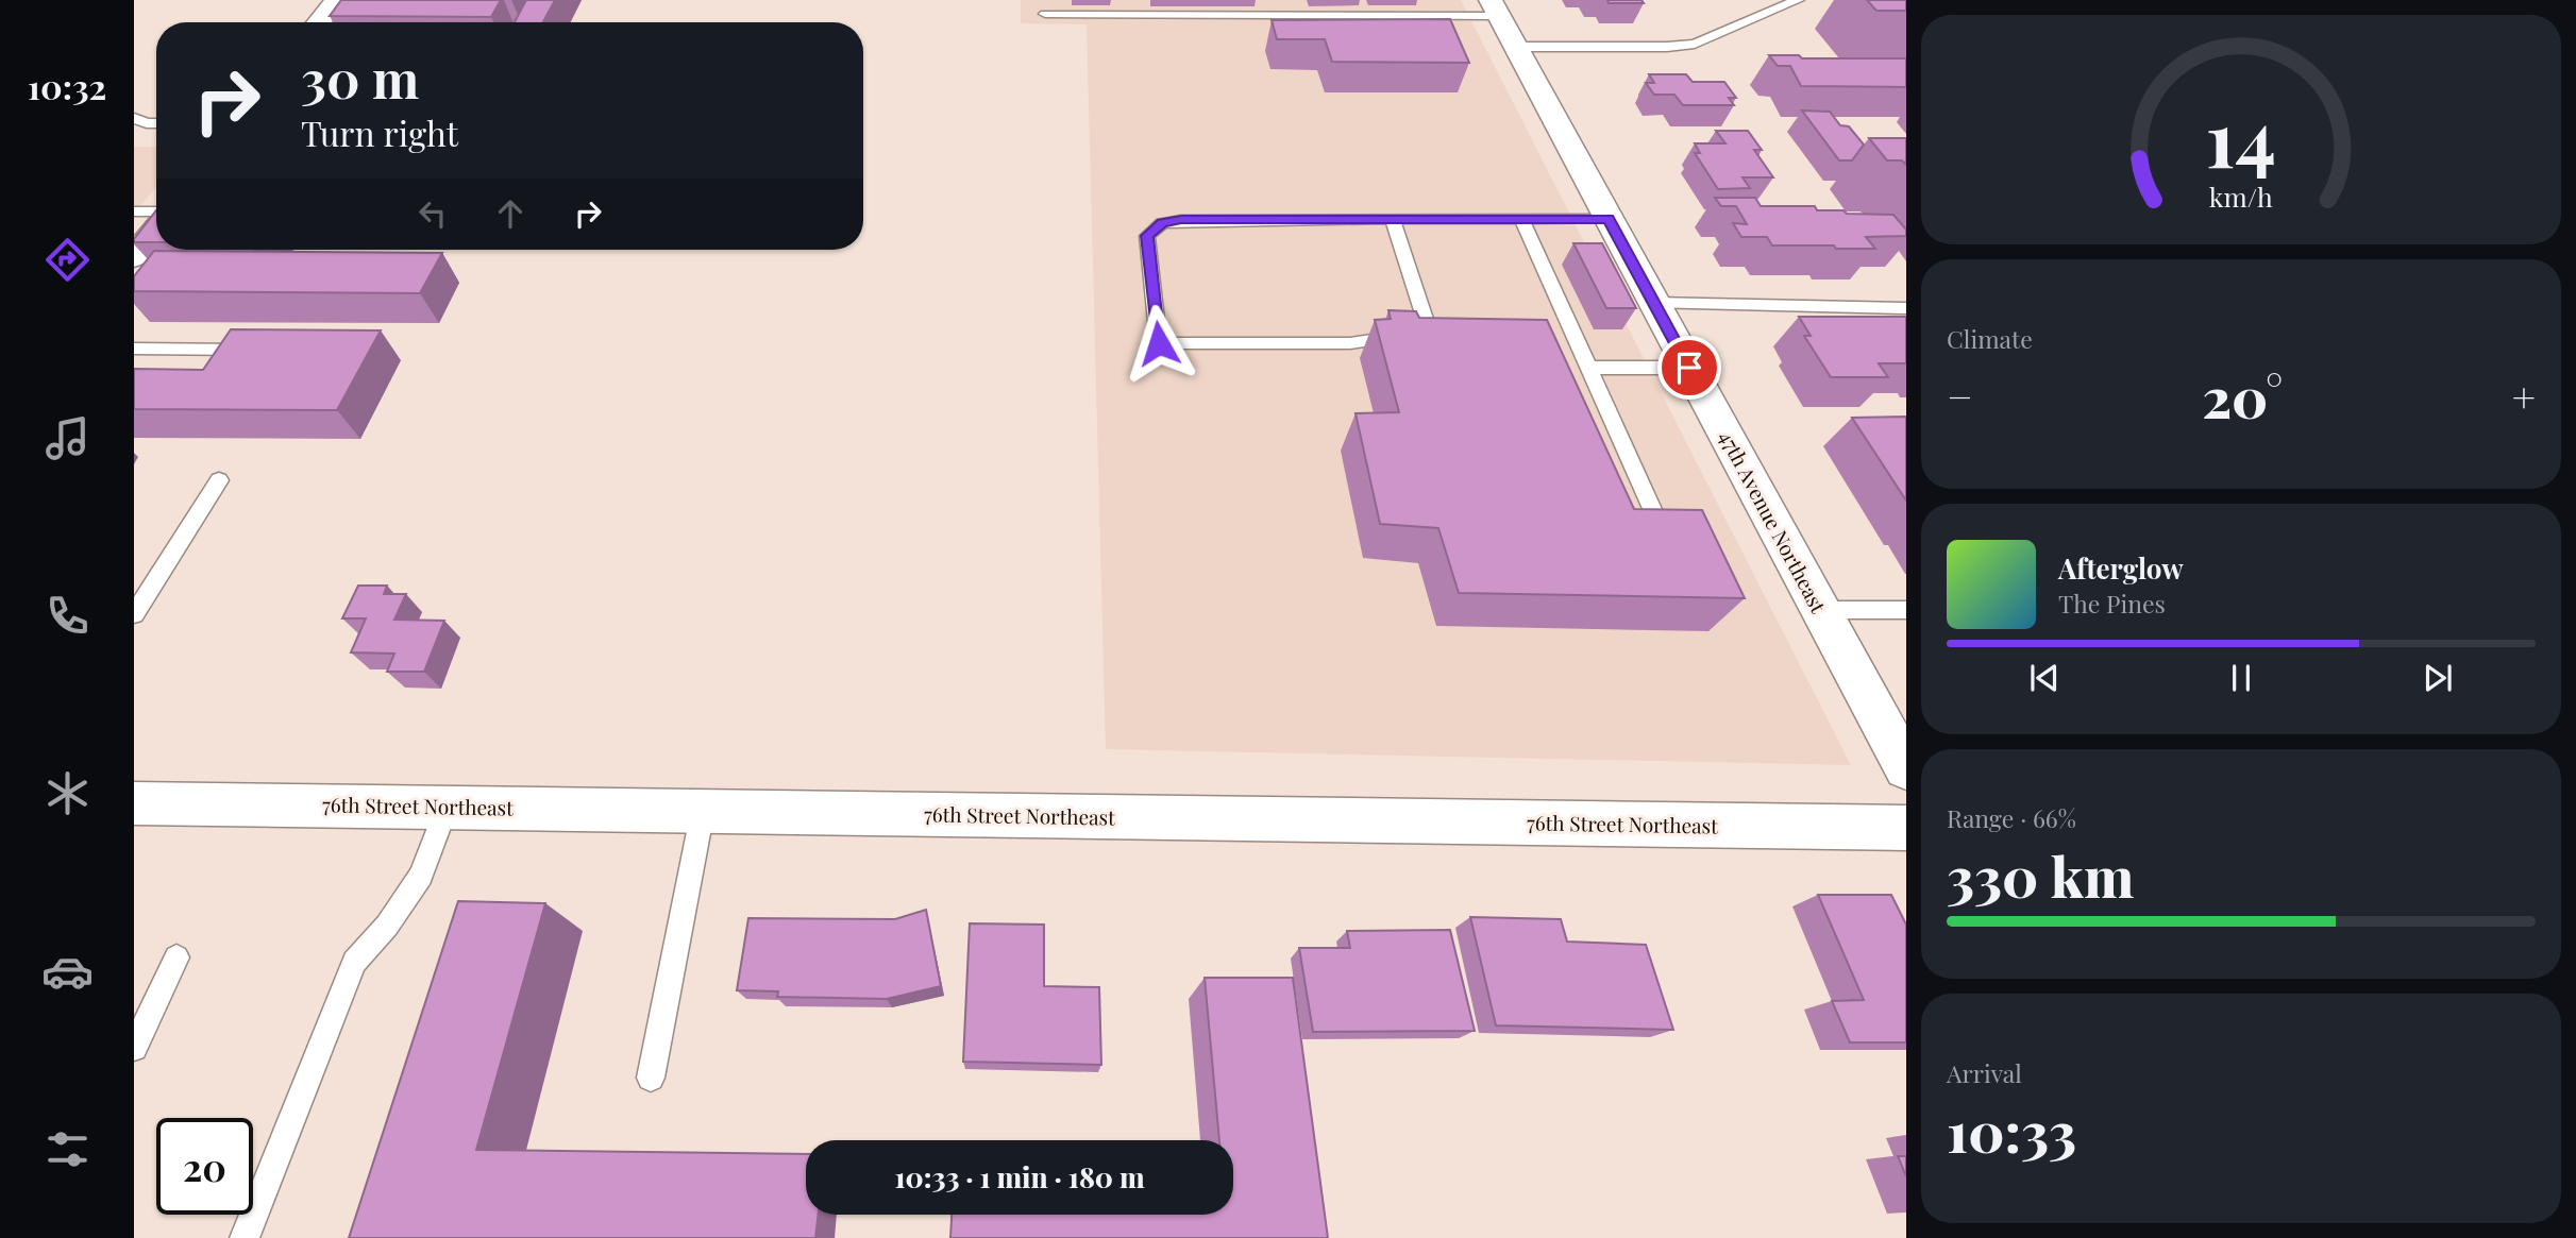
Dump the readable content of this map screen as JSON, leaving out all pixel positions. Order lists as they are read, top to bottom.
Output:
{
  "streets": {
    "street": ["47th Avenue Northeast", "76th Street Northeast"]
  },
  "page": {
    "tabs": "10:32",
    "turn": ["30 m", "Turn right"],
    "tile": [
      "Climate",
      ["Range · 66%", "330 km"],
      ["Arrival", "10:33"]
    ],
    "heat": ["−", "20°", "+"],
    "song": ["Afterglow", "The Pines"],
    "limit": "20",
    "trip": "10:33 · 1 min · 180 m",
    "gauge": ["14", "km/h"]
  }
}
